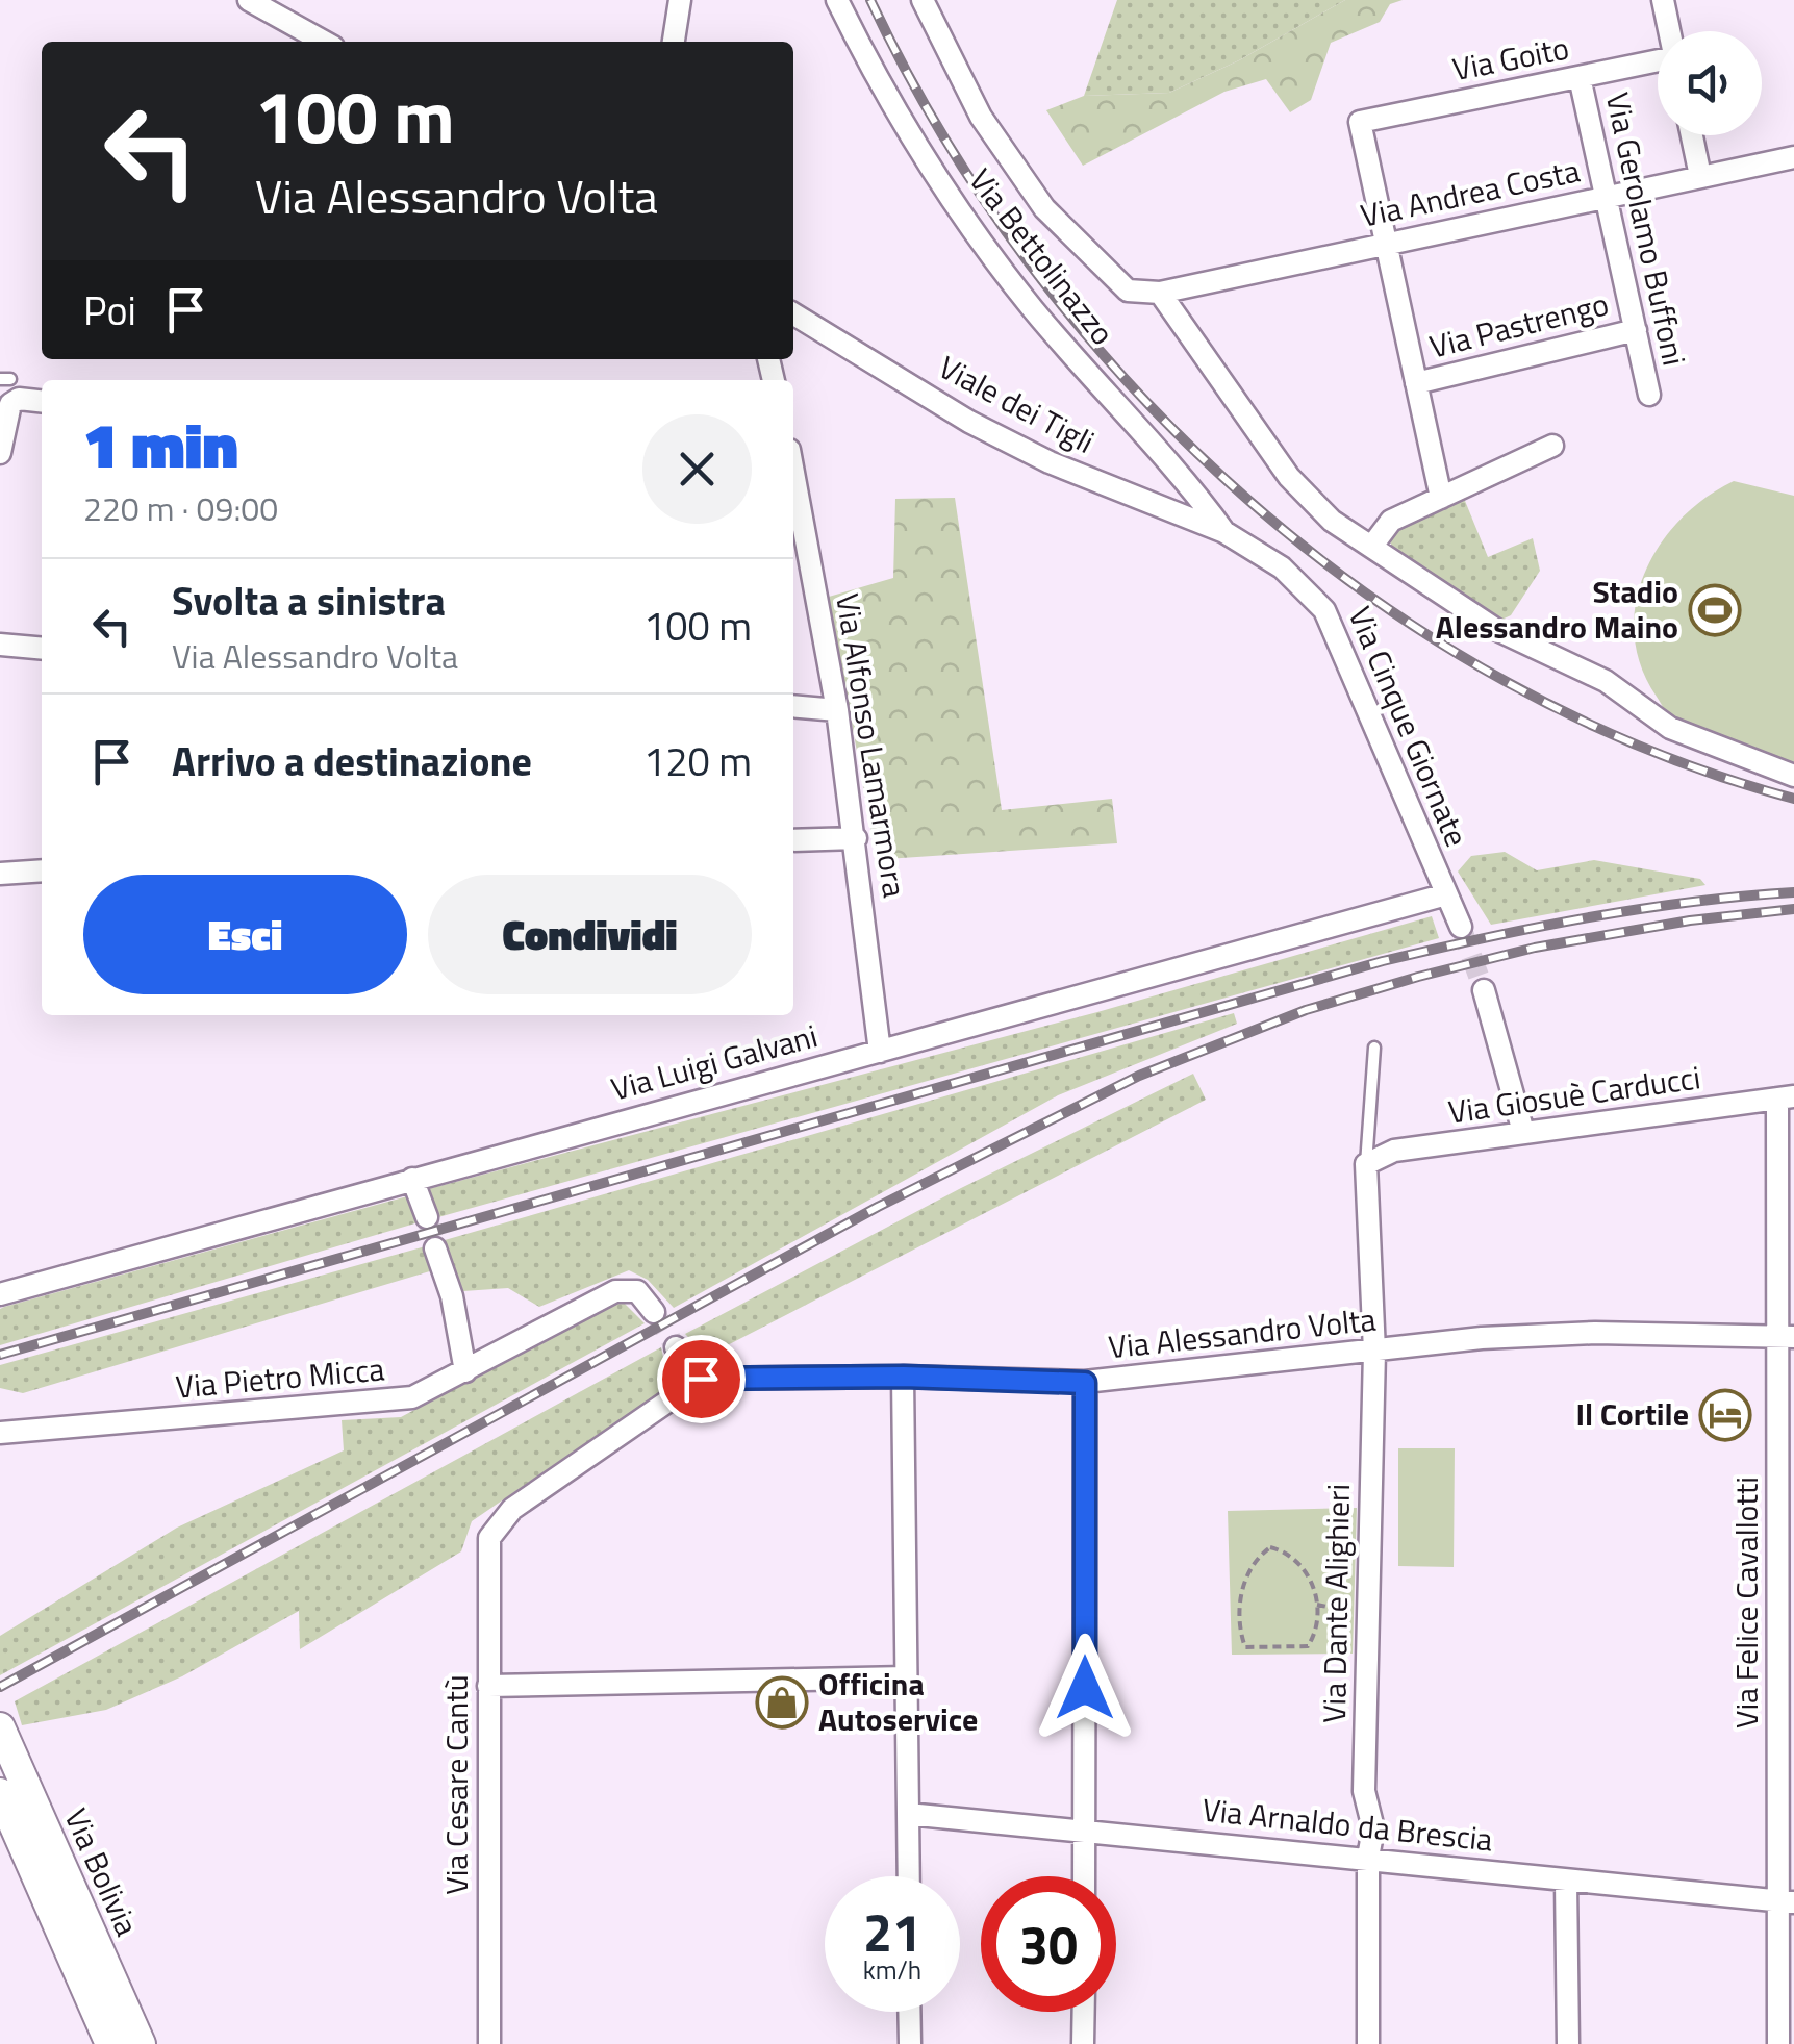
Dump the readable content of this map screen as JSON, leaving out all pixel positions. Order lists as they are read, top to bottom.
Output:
{
  "streets": {
    "street": [
      "Via Goito",
      "Via Andrea Costa",
      "Via Gerolamo Buffoni",
      "Via Bettolinazzo",
      "Via Pastrengo",
      "Viale dei Tigli",
      "Via Cinque Giornate",
      "Via Alfonso Lamarmora",
      "Via Luigi Galvani",
      "Via Giosuè Carducci",
      "Via Alessandro Volta",
      "Via Pietro Micca",
      "Via Felice Cavallotti",
      "Via Dante Alighieri",
      "Via Cesare Cantù",
      "Via Arnaldo da Brescia",
      "Via Bolivia"
    ]
  },
  "crossings": [
    ["Via Goito", "Via Andrea Costa"],
    ["Via Goito", "Via Gerolamo Buffoni"],
    ["Via Andrea Costa", "Via Gerolamo Buffoni"],
    ["Via Gerolamo Buffoni", "Via Pastrengo"],
    ["Via Bettolinazzo", "Viale dei Tigli"],
    ["Via Bettolinazzo", "Via Cinque Giornate"],
    ["Viale dei Tigli", "Via Cinque Giornate"],
    ["Via Cinque Giornate", "Via Luigi Galvani"],
    ["Via Alfonso Lamarmora", "Via Luigi Galvani"],
    ["Via Giosuè Carducci", "Via Felice Cavallotti"],
    ["Via Giosuè Carducci", "Via Dante Alighieri"],
    ["Via Alessandro Volta", "Via Felice Cavallotti"],
    ["Via Alessandro Volta", "Via Dante Alighieri"],
    ["Via Alessandro Volta", "Via Cesare Cantù"],
    ["Via Felice Cavallotti", "Via Arnaldo da Brescia"],
    ["Via Dante Alighieri", "Via Arnaldo da Brescia"]
  ],
  "places": {
    "sports": ["Stadio Alessandro Maino"],
    "hotel": ["Il Cortile"],
    "shop": ["Officina Autoservice"]
  },
  "page": {
    "turn": ["100 m", "Via Alessandro Volta"],
    "then": "Poi",
    "heading": ["1 min", "220 m · 09:00"],
    "list": [
      {
        "name": "Svolta a sinistra",
        "note": "Via Alessandro Volta",
        "value": "100 m"
      },
      {
        "name": "Arrivo a destinazione",
        "value": "120 m"
      }
    ],
    "buttons": ["Esci", "Condividi"],
    "speed": "21 km/h",
    "limit": "30"
  }
}
